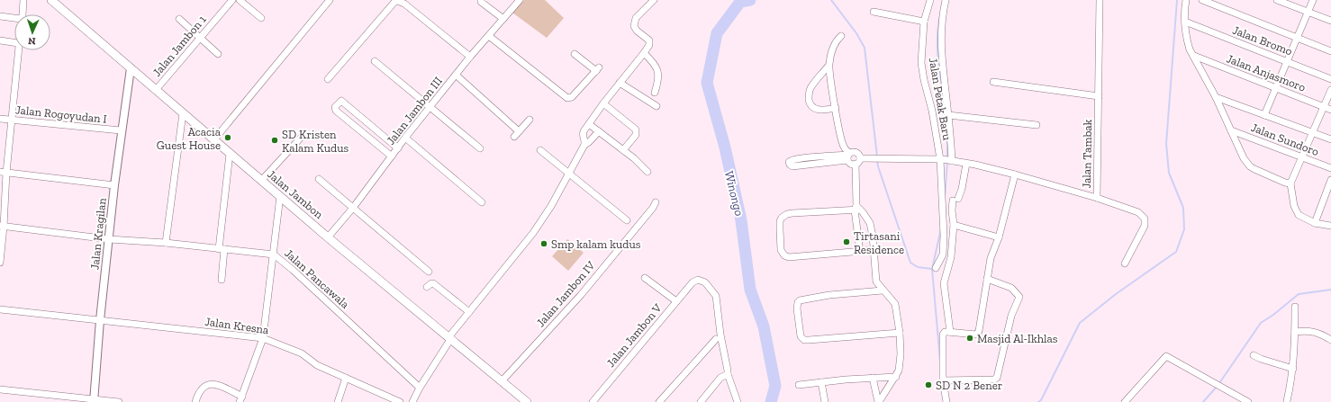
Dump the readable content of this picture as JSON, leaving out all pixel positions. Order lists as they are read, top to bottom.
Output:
{
  "streets": {
    "main road": ["Jalan Jambon"],
    "street": [
      "Jalan Bromo",
      "Jalan Jambon 1",
      "Jalan Anjasmoro",
      "Jalan Petak Baru",
      "Jalan Jambon III",
      "Jalan Rogoyudan I",
      "Jalan Sundoro",
      "Jalan Tambak",
      "Jalan Kragilan",
      "Jalan Pancawala",
      "Jalan Jambon IV",
      "Jalan Kresna",
      "Jalan Jambon V"
    ]
  },
  "crossings": [
    ["Jalan Jambon 1", "Jalan Jambon"],
    ["Jalan Petak Baru", "Jalan Tambak"],
    ["Jalan Jambon III", "Jalan Jambon"],
    ["Jalan Rogoyudan I", "Jalan Kragilan"],
    ["Jalan Jambon", "Jalan Kragilan"],
    ["Jalan Jambon", "Jalan Jambon IV"],
    ["Jalan Kragilan", "Jalan Pancawala"],
    ["Jalan Kragilan", "Jalan Kresna"]
  ],
  "water": ["Winongo"],
  "places": [
    "Acacia Guest House",
    "SD Kristen Kalam Kudus",
    "Tirtasani Residence",
    "Smp kalam kudus",
    "Masjid Al-Ikhlas",
    "SD N 2 Bener"
  ],
  "north": "bottom"
}
